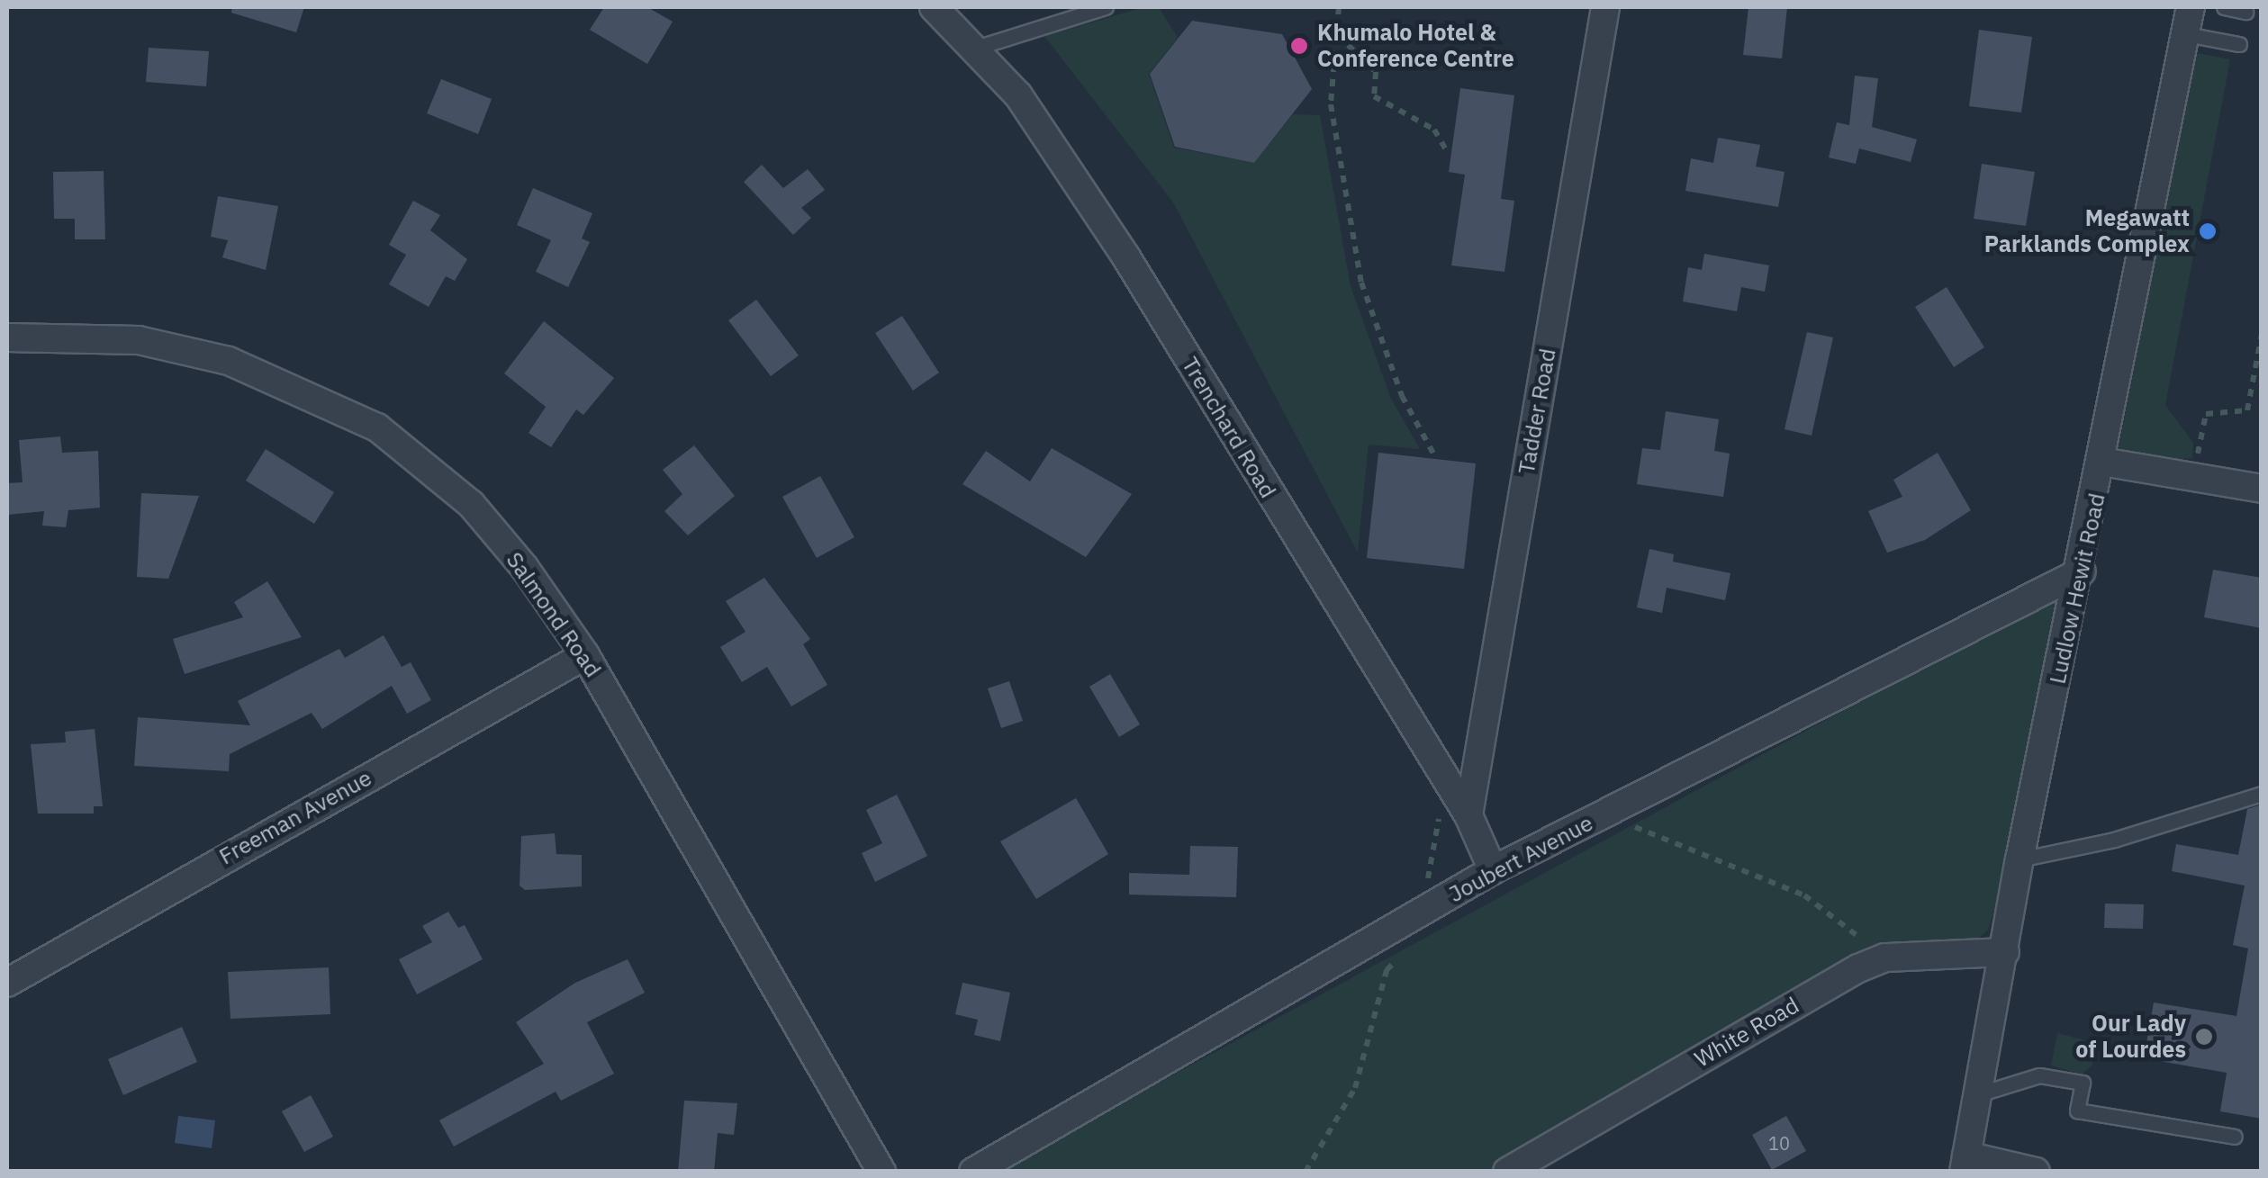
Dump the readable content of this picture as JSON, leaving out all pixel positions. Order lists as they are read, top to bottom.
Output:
{
  "streets": {
    "street": [
      "Tadder Road",
      "Trenchard Road",
      "Ludlow Hewit Road",
      "Salmond Road",
      "Freeman Avenue",
      "Joubert Avenue",
      "White Road"
    ]
  },
  "crossings": [
    ["Tadder Road", "Trenchard Road"],
    ["Trenchard Road", "Joubert Avenue"],
    ["Ludlow Hewit Road", "Joubert Avenue"],
    ["Ludlow Hewit Road", "White Road"],
    ["Salmond Road", "Freeman Avenue"]
  ],
  "places": ["Khumalo Hotel & Conference Centre", "Megawatt Parklands Complex", "Our Lady of Lourdes"],
  "house_numbers": ["10"]
}
